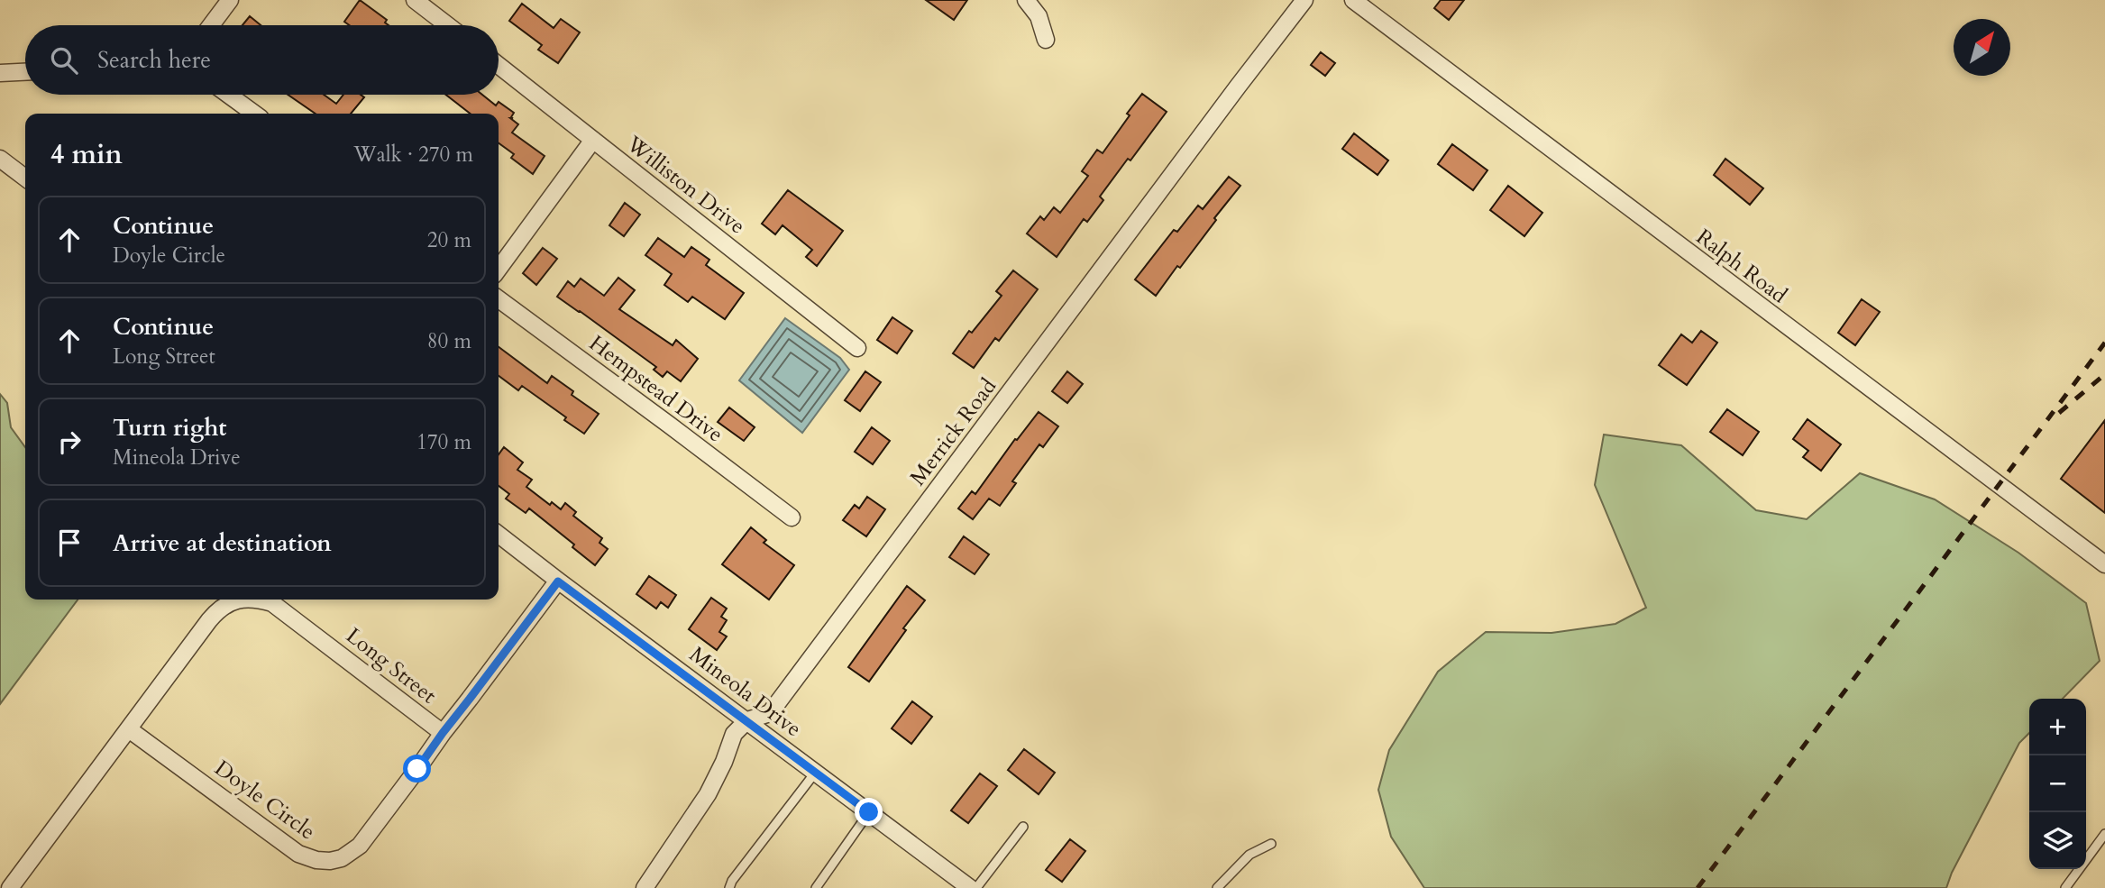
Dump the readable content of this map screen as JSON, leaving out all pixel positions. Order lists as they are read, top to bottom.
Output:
{
  "streets": {
    "street": [
      "Williston Drive",
      "Ralph Road",
      "Hempstead Drive",
      "Merrick Road",
      "Long Street",
      "Mineola Drive",
      "Doyle Circle"
    ]
  },
  "crossings": [
    ["Merrick Road", "Mineola Drive"],
    ["Long Street", "Mineola Drive"],
    ["Long Street", "Doyle Circle"]
  ],
  "north": "top right",
  "page": {
    "search": "Search here",
    "heading": ["4 min", "Walk · 270 m"],
    "list": [
      ["Continue", "Doyle Circle", "20 m"],
      ["Continue", "Long Street", "80 m"],
      ["Turn right", "Mineola Drive", "170 m"],
      "Arrive at destination"
    ],
    "map_buttons": ["+", "−"]
  }
}
